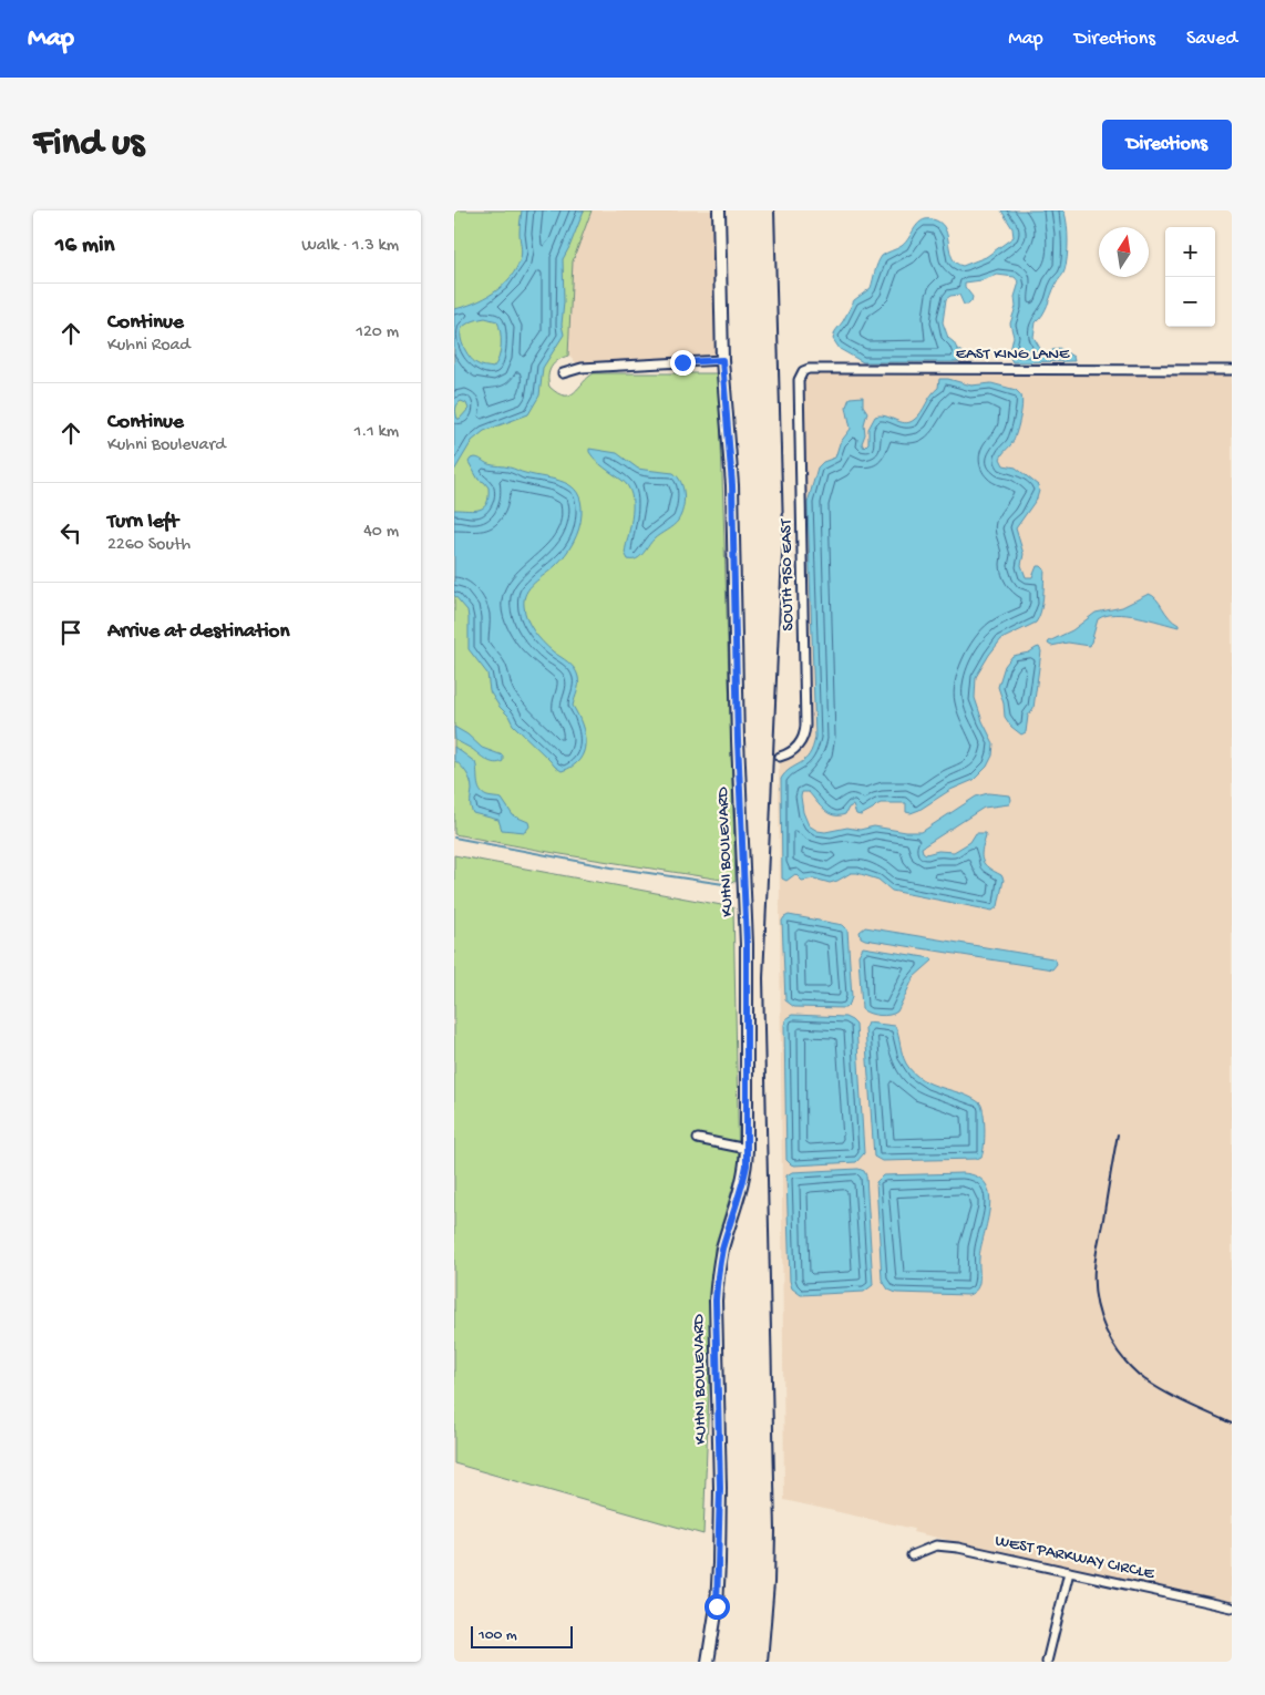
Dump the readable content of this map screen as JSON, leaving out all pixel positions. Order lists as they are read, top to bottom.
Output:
{
  "streets": {
    "street": [
      "EAST KING LANE",
      "SOUTH 950 EAST",
      "KUHNI BOULEVARD",
      "WEST PARKWAY CIRCLE"
    ]
  },
  "crossings": [
    ["EAST KING LANE", "SOUTH 950 EAST"]
  ],
  "scale_bar": "100 m",
  "north": "top",
  "page": {
    "header": "Map",
    "nav": ["Map", "Directions", "Saved"],
    "buttons": "Directions",
    "title": "Find us",
    "heading": ["16 min", "Walk · 1.3 km"],
    "map_buttons": ["+", "−"],
    "list": [
      ["Continue", "Kuhni Road", "120 m"],
      ["Continue", "Kuhni Boulevard", "1.1 km"],
      ["Turn left", "2260 South", "40 m"],
      "Arrive at destination"
    ],
    "scale": "100 m"
  }
}
